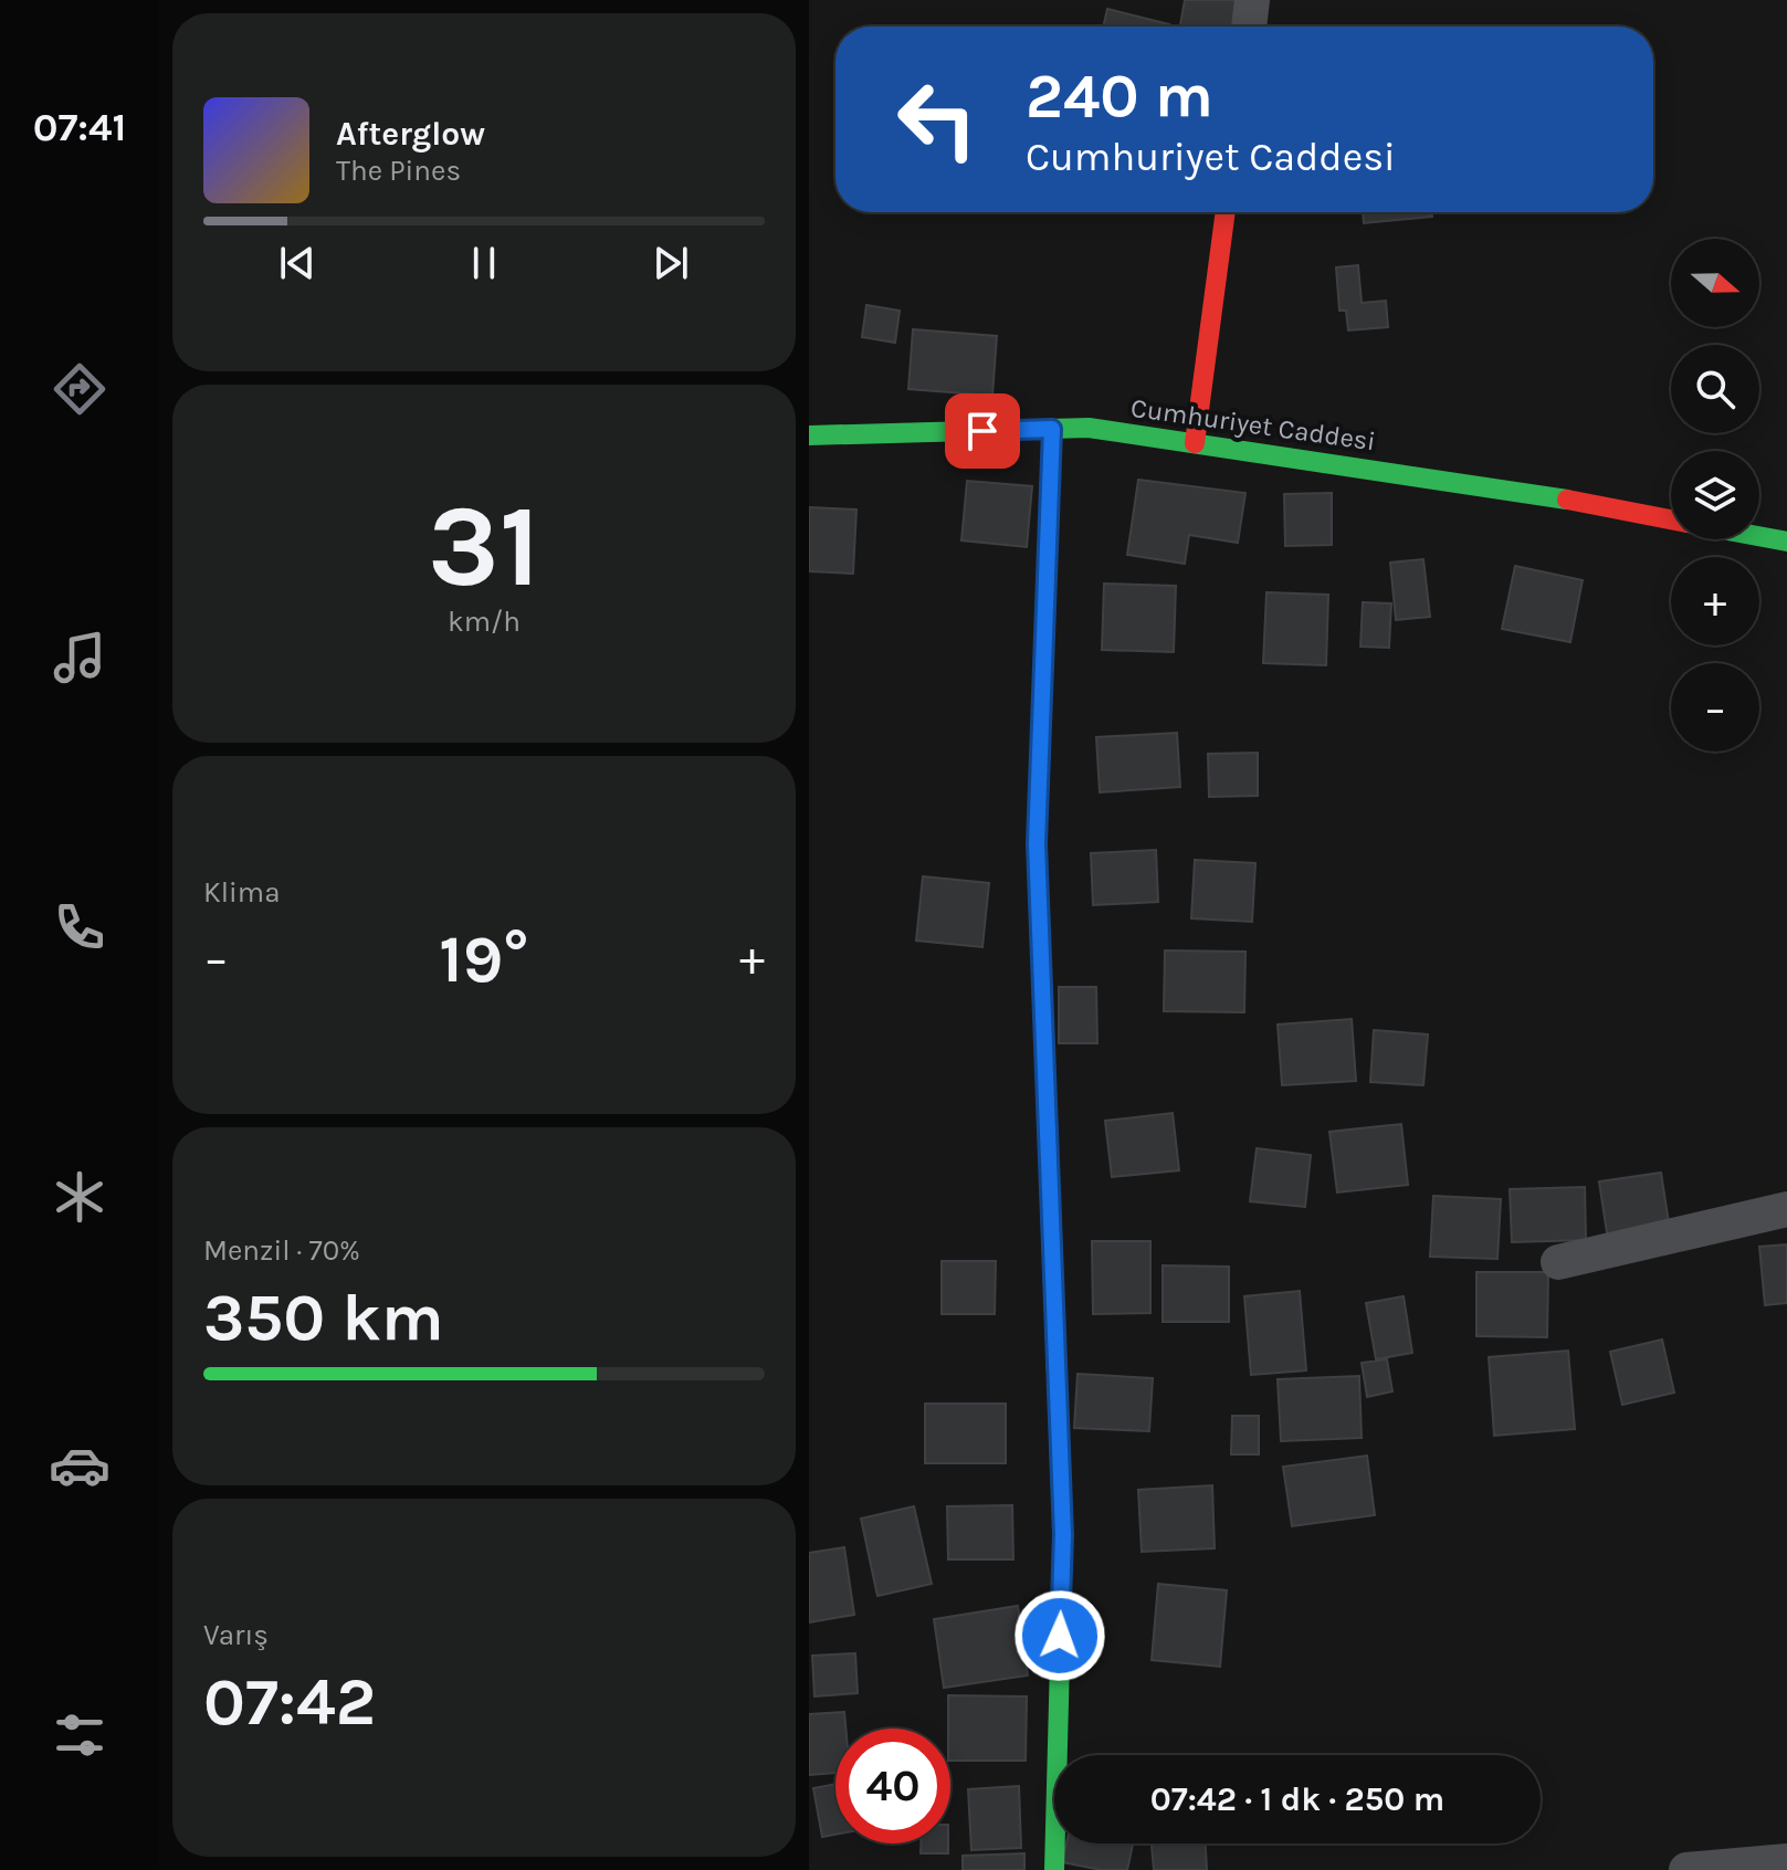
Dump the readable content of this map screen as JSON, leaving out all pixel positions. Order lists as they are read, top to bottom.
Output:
{
  "streets": {
    "street": ["Cumhuriyet Caddesi"]
  },
  "north": "right",
  "page": {
    "tabs": "07:41",
    "turn": ["240 m", "Cumhuriyet Caddesi"],
    "song": ["Afterglow", "The Pines"],
    "map_buttons": ["+", "−"],
    "tile": [
      ["31", "km/h"],
      "Klima",
      ["Menzil · 70%", "350 km"],
      ["Varış", "07:42"]
    ],
    "heat": ["−", "19°", "+"],
    "limit": "40",
    "trip": "07:42 · 1 dk · 250 m"
  }
}
